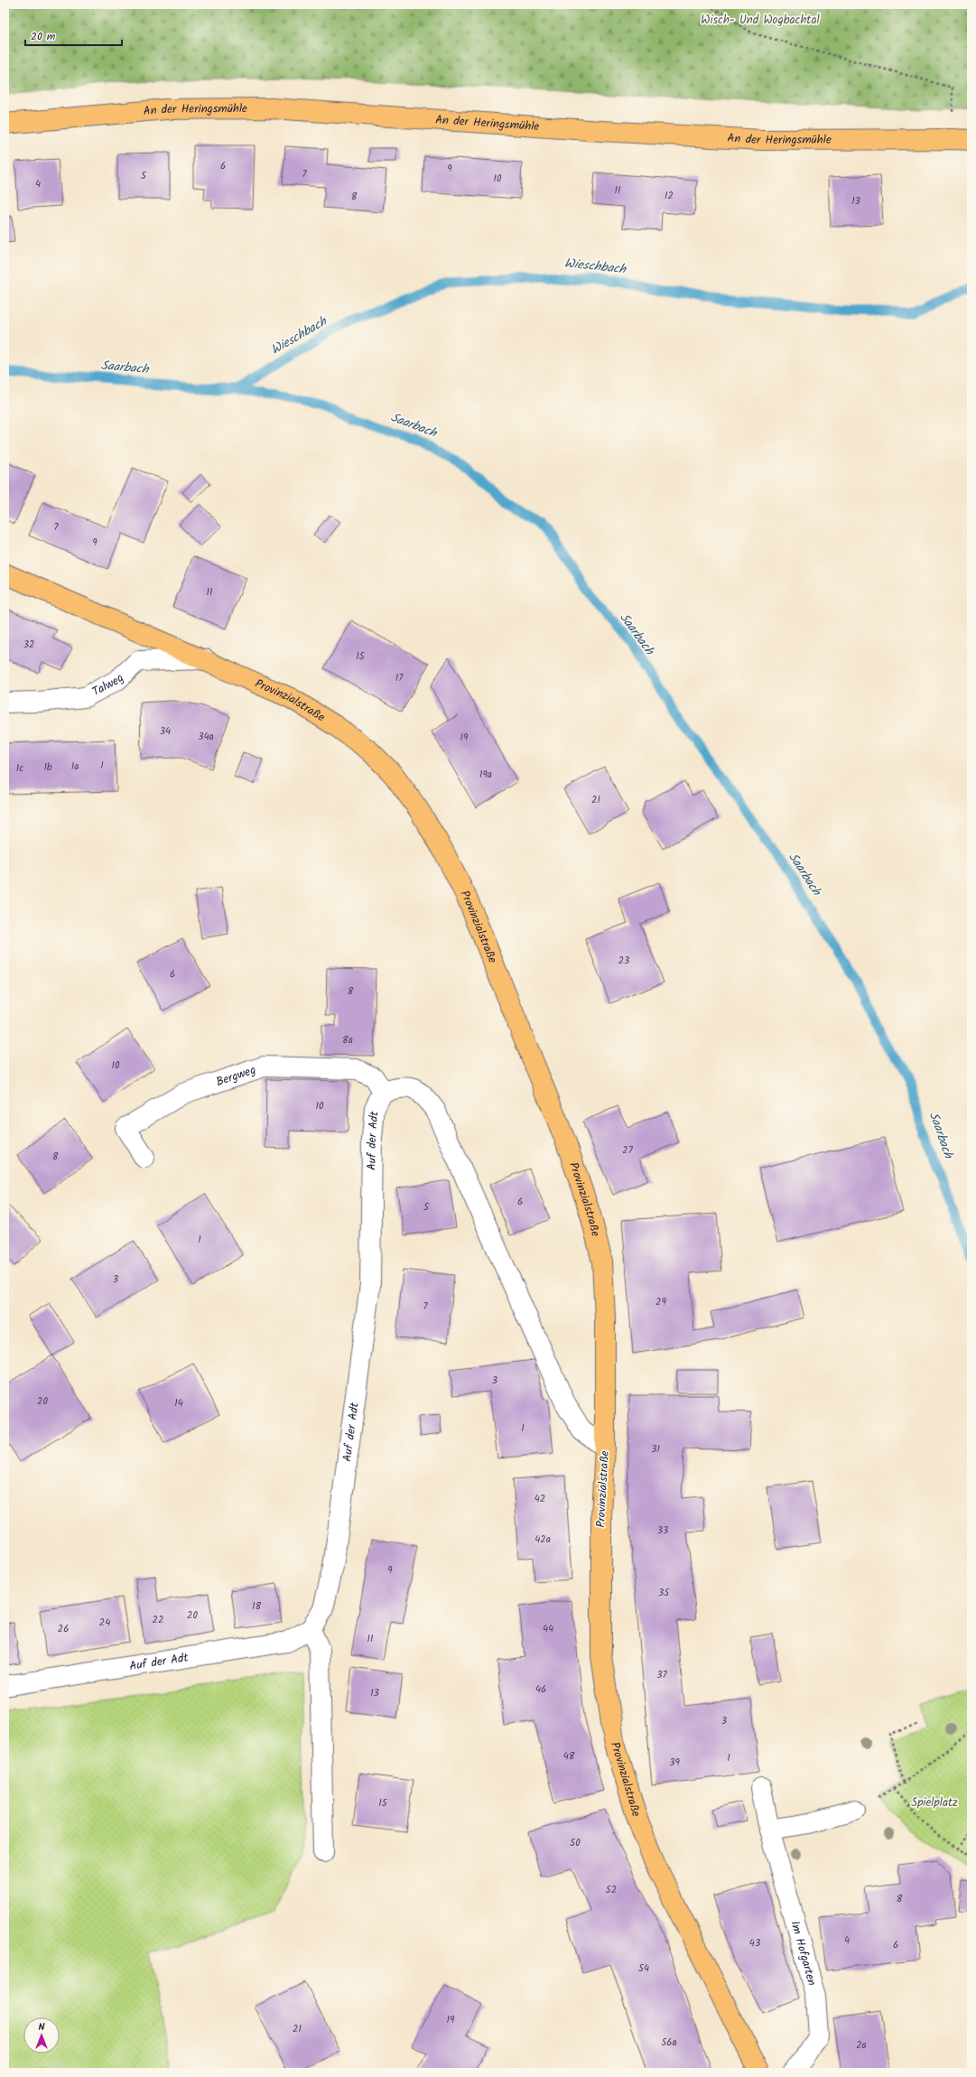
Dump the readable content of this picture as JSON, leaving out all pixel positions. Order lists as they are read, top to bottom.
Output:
{
  "streets": {
    "main road": ["An der Heringsmühle", "Provinzialstraße"],
    "street": [
      "Talweg",
      "Bergweg",
      "Auf der Adt",
      "Im Hofgarten"
    ]
  },
  "crossings": [
    ["Talweg", "Provinzialstraße"],
    ["Bergweg", "Auf der Adt"]
  ],
  "water": ["Wieschbach", "Saarbach"],
  "parks": ["Wisch- Und Wogbachtal", "Spielplatz"],
  "house_numbers": [
    "6",
    "9",
    "7",
    "5",
    "10",
    "4",
    "11",
    "12",
    "8",
    "13",
    "7",
    "9",
    "11",
    "32",
    "15",
    "17",
    "34",
    "34a",
    "19",
    "1",
    "1a",
    "1b",
    "1c",
    "19a",
    "21",
    "23",
    "6",
    "8",
    "8a",
    "10",
    "10",
    "27",
    "8",
    "6",
    "5",
    "1",
    "3",
    "29",
    "7",
    "3",
    "20",
    "14",
    "1",
    "31",
    "42",
    "33",
    "42a",
    "9",
    "35",
    "18",
    "20",
    "22",
    "24",
    "26",
    "44",
    "11",
    "37",
    "46",
    "13",
    "3",
    "48",
    "1",
    "39",
    "15",
    "50",
    "52",
    "8",
    "4",
    "43",
    "6",
    "54",
    "19",
    "21",
    "56a",
    "2a"
  ],
  "scale_bar": "20 m",
  "north": "top"
}
